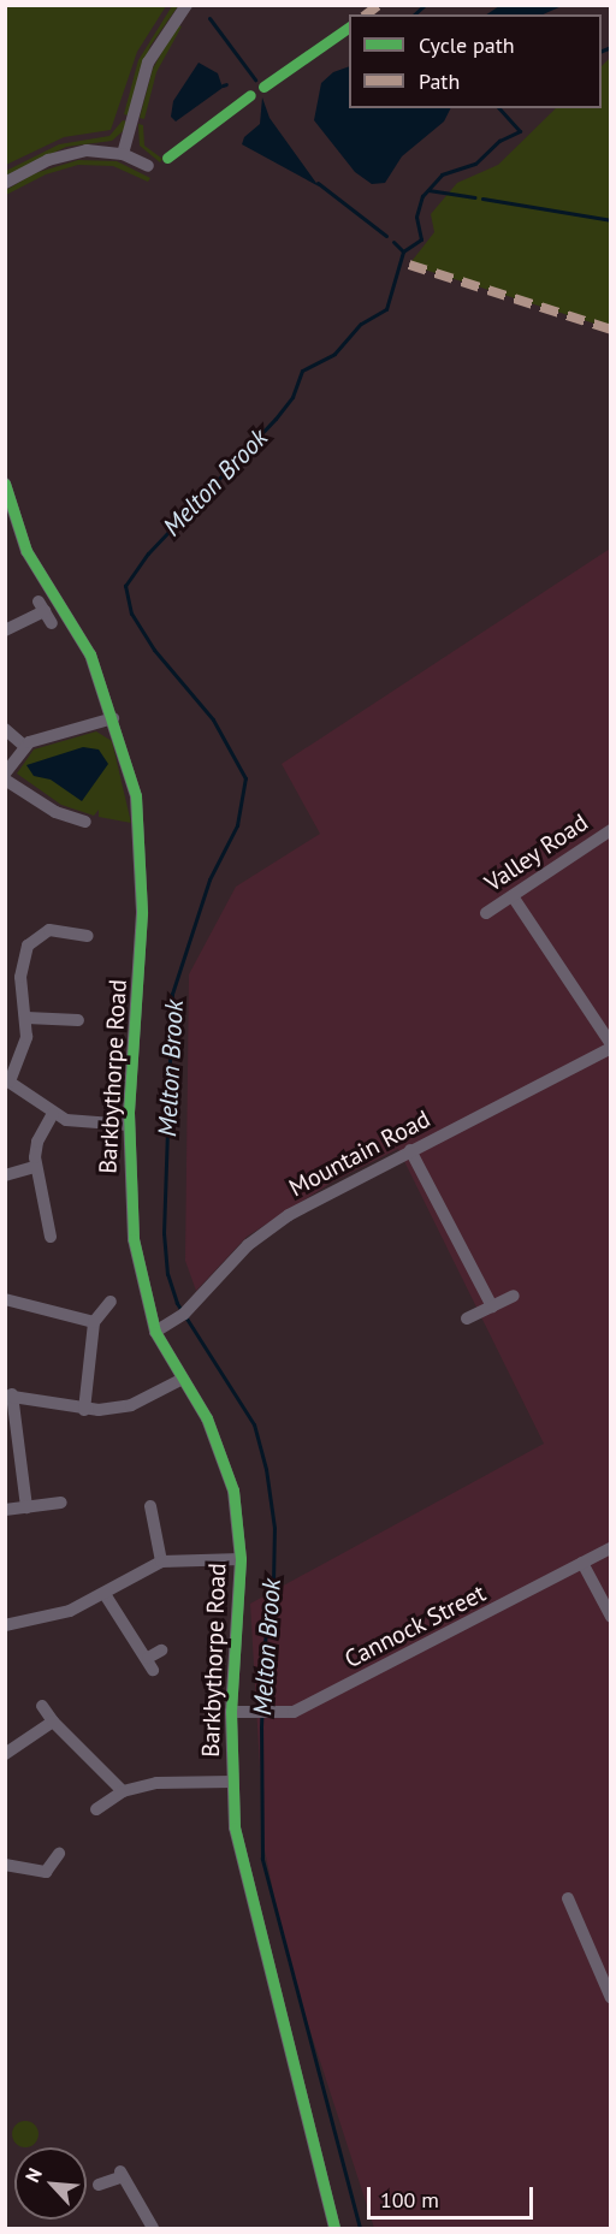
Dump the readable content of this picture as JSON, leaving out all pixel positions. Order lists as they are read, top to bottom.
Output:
{
  "streets": {
    "street": [
      "Valley Road",
      "Barkbythorpe Road",
      "Mountain Road",
      "Cannock Street"
    ]
  },
  "crossings": [
    ["Barkbythorpe Road", "Mountain Road"],
    ["Barkbythorpe Road", "Cannock Street"]
  ],
  "water": ["Melton Brook"],
  "legend": ["Cycle path", "Path"],
  "scale_bar": "100 m",
  "north": "top left"
}
